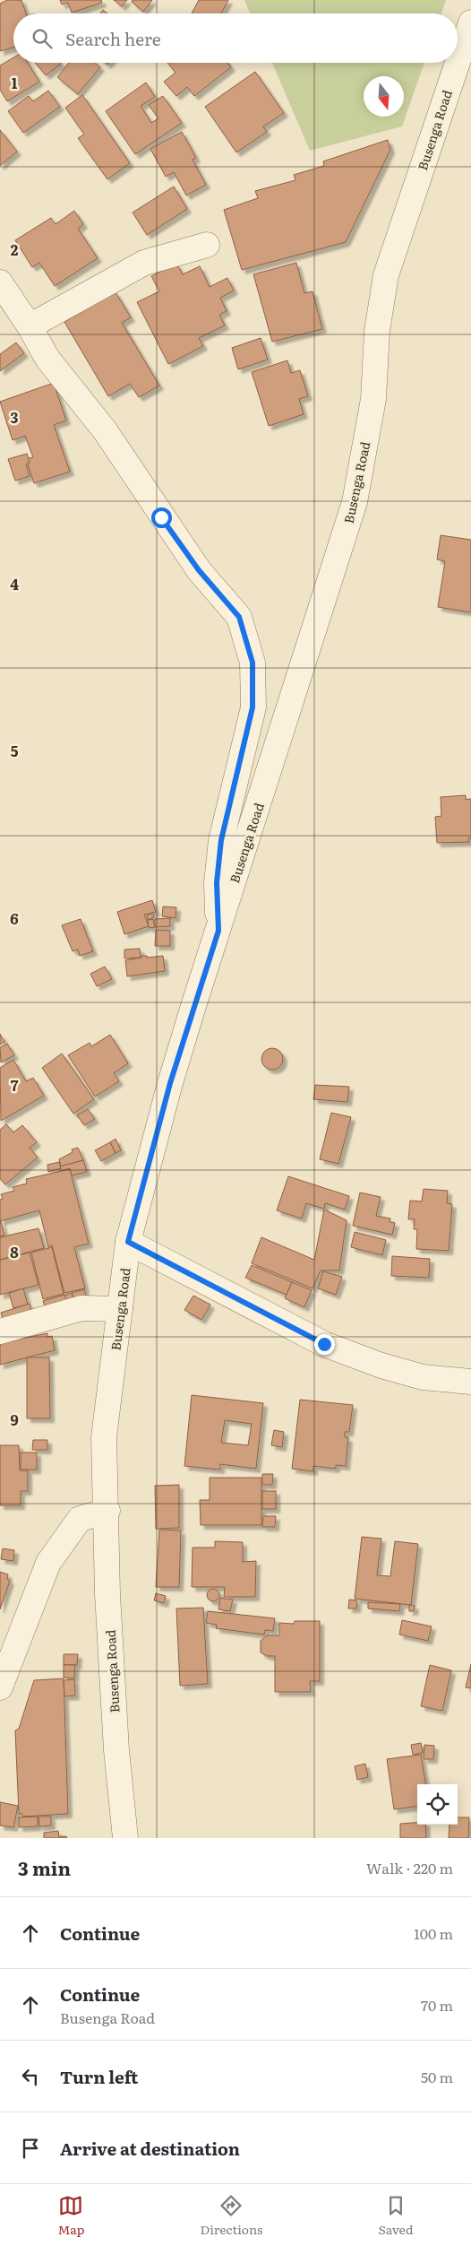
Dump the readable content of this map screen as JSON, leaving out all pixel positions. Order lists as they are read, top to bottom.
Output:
{
  "streets": {
    "street": ["Busenga Road"]
  },
  "north": "bottom",
  "page": {
    "search": "Search here",
    "heading": ["3 min", "Walk · 220 m"],
    "list": [
      ["Continue", "100 m"],
      ["Continue", "Busenga Road", "70 m"],
      ["Turn left", "50 m"],
      "Arrive at destination"
    ],
    "nav": ["Map", "Directions", "Saved"]
  },
  "grid": {
    "rows": [
      "1",
      "2",
      "3",
      "4",
      "5",
      "6",
      "7",
      "8",
      "9"
    ]
  }
}
